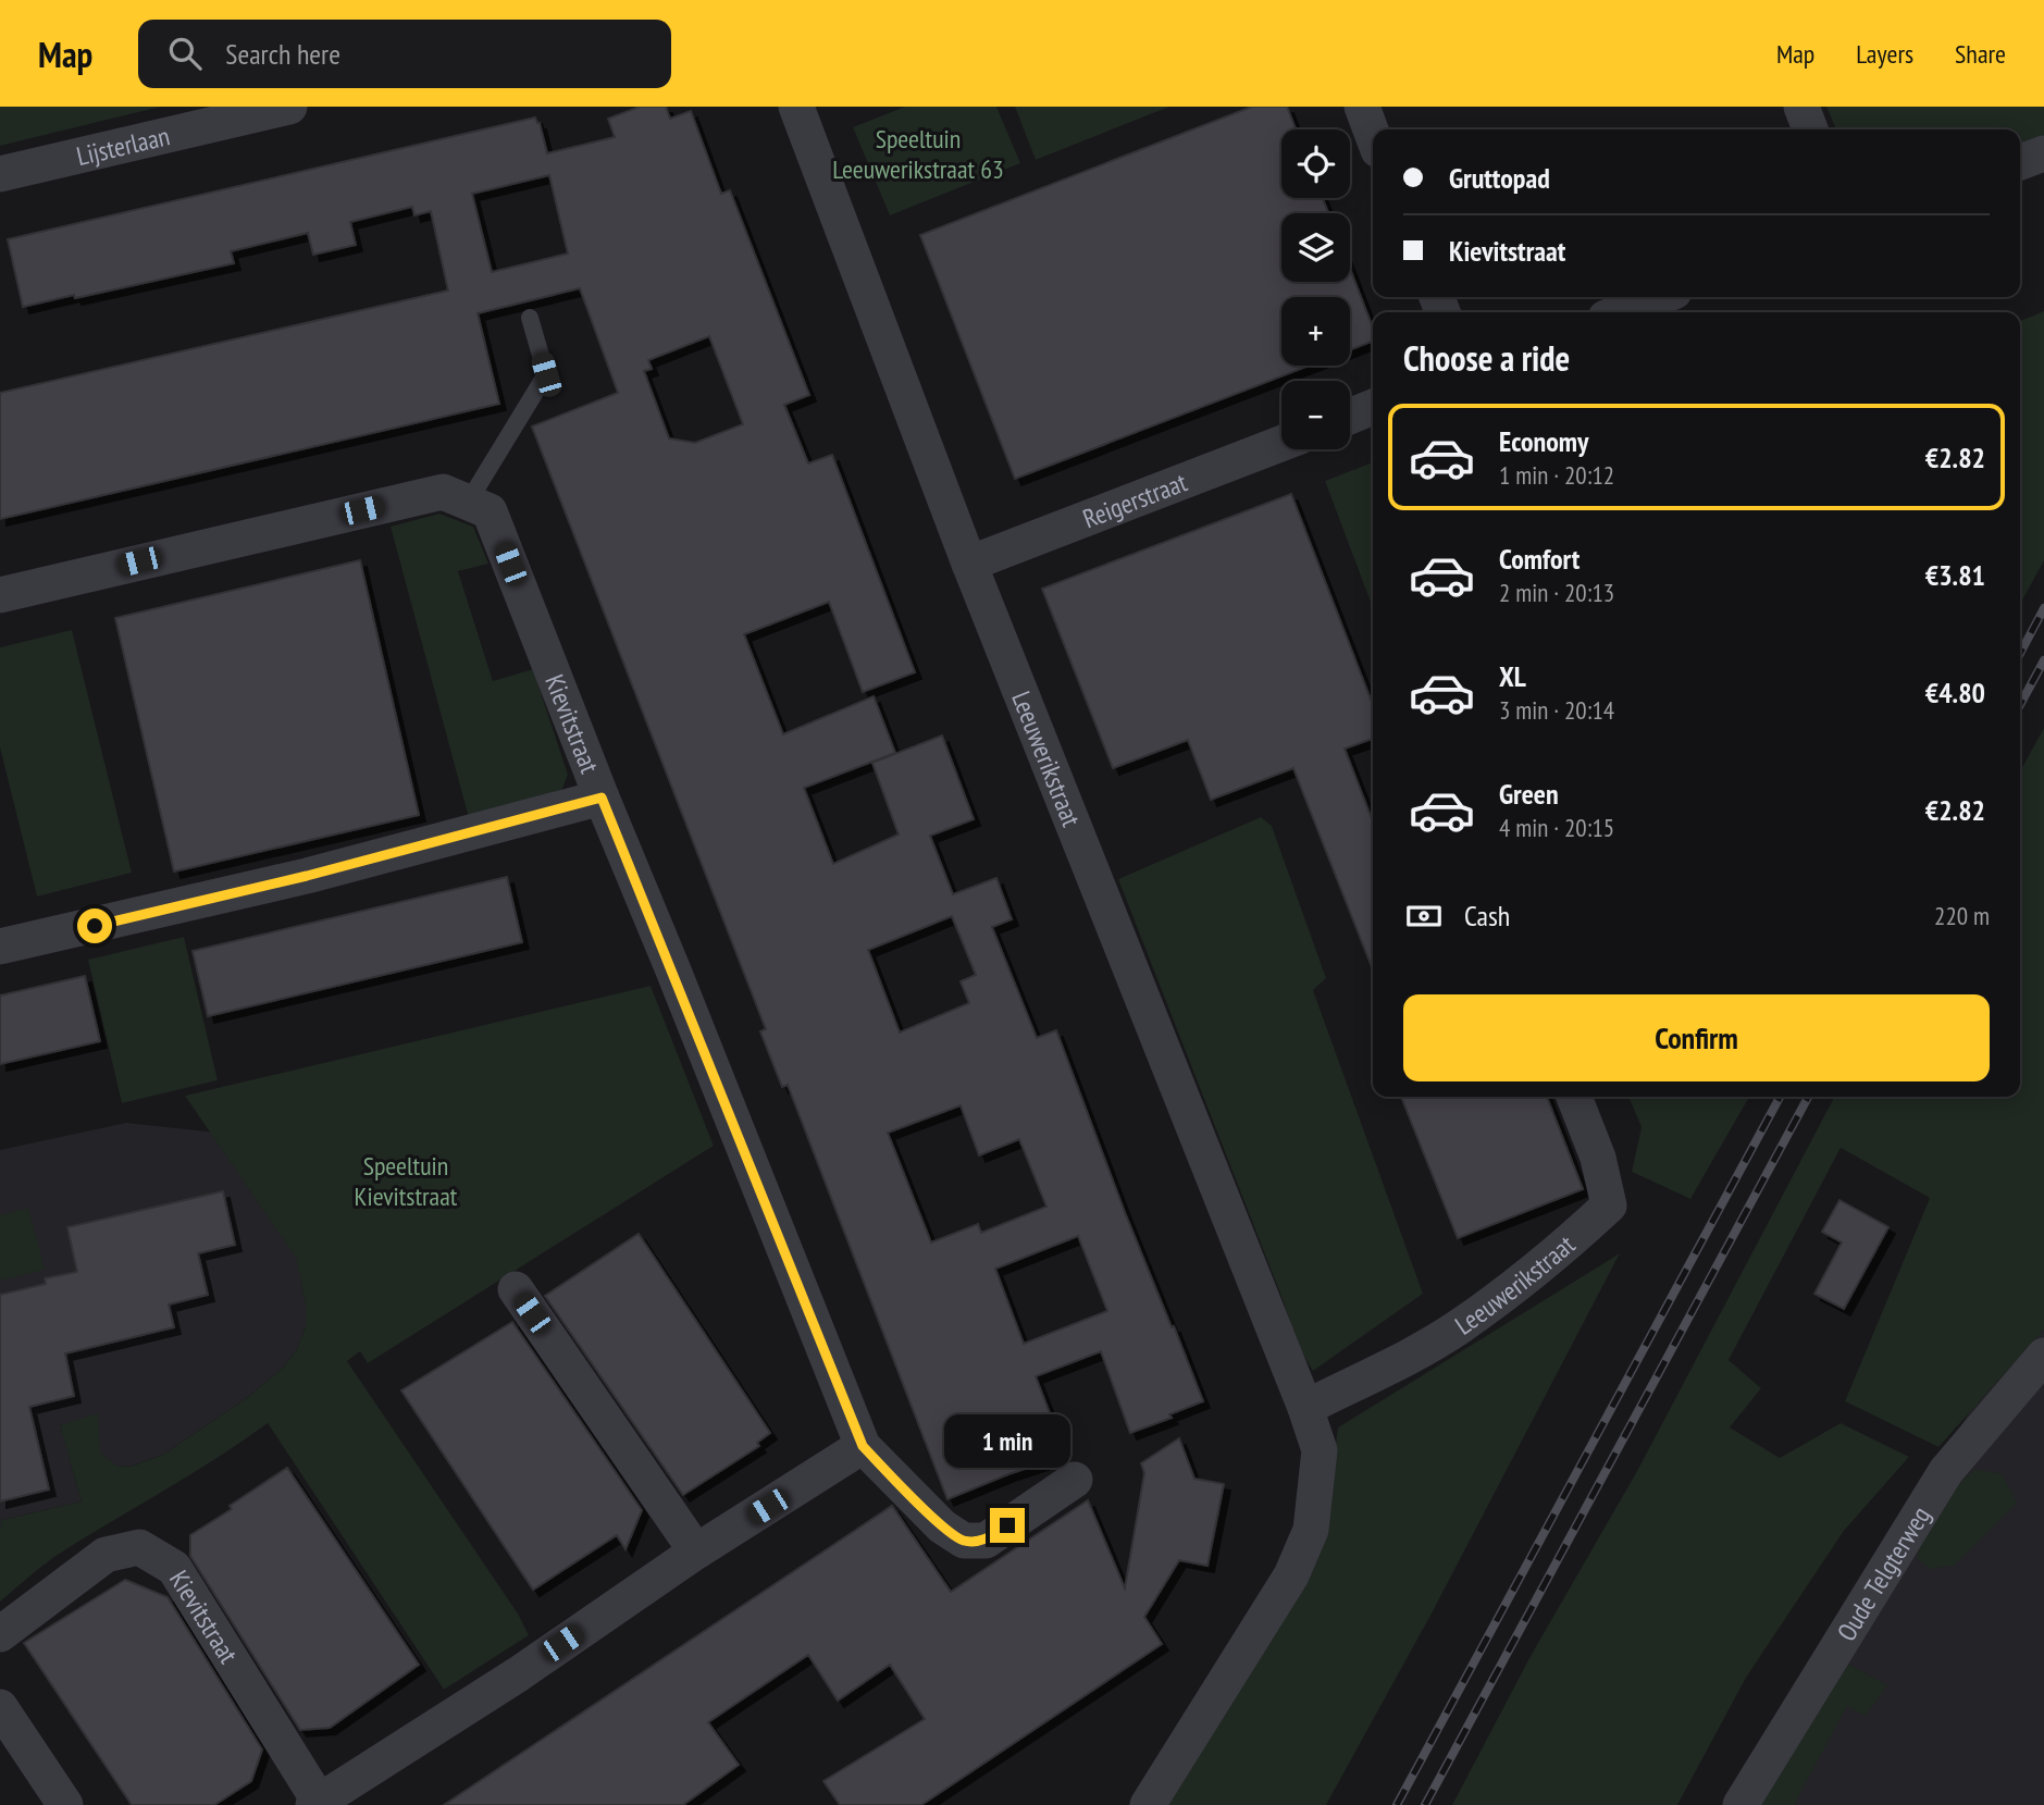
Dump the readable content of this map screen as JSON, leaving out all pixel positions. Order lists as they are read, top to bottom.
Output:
{
  "streets": {
    "street": [
      "Lijsterlaan",
      "Reigerstraat",
      "Kievitstraat",
      "Leeuwerikstraat",
      "Oude Telgterweg"
    ]
  },
  "crossings": [
    ["Reigerstraat", "Leeuwerikstraat"]
  ],
  "parks": ["Speeltuin Leeuwerikstraat 63", "Speeltuin Kievitstraat"],
  "page": {
    "header": "Map",
    "search": "Search here",
    "nav": ["Map", "Layers", "Share"],
    "map_buttons": ["+", "−"],
    "banner": ["Gruttopad", "Kievitstraat"],
    "heading": "Choose a ride",
    "list": [
      {
        "name": "Economy",
        "note": "1 min · 20:12",
        "value": "€2.82"
      },
      {
        "name": "Comfort",
        "note": "2 min · 20:13",
        "value": "€3.81"
      },
      {
        "name": "XL",
        "note": "3 min · 20:14",
        "value": "€4.80"
      },
      {
        "name": "Green",
        "note": "4 min · 20:15",
        "value": "€2.82"
      }
    ],
    "pay": ["Cash", "220 m"],
    "buttons": "Confirm",
    "bubble": "1 min"
  }
}
